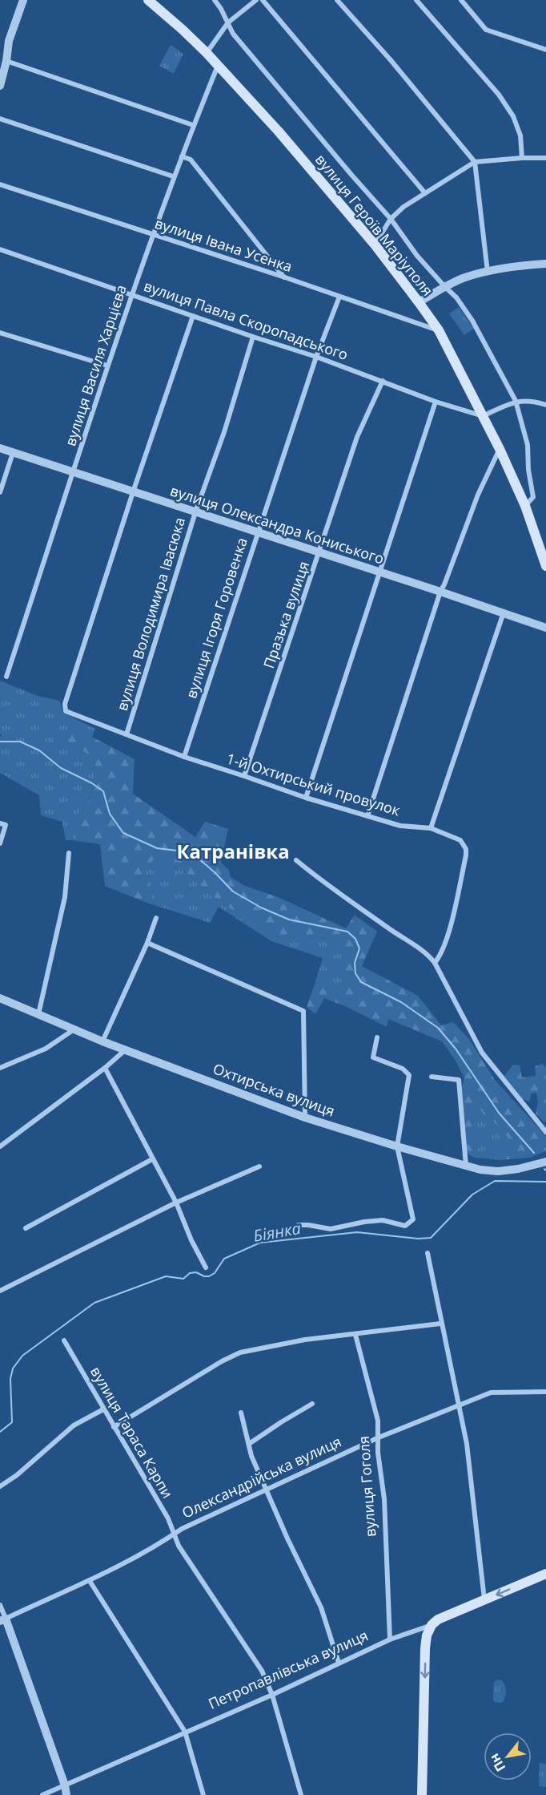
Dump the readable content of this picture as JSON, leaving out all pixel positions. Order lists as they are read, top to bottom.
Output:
{
  "streets": {
    "main road": ["вулиця Героїв Маріуполя", "Петропавлівська вулиця"],
    "street": [
      "вулиця Івана Усенка",
      "вулиця Павла Скоропадського",
      "вулиця Василя Харцієва",
      "вулиця Олександра Кониського",
      "вулиця Володимира Івасюка",
      "Празька вулиця",
      "вулиця Ігоря Горовенка",
      "1-й Охтирський провулок",
      "Охтирська вулиця",
      "вулиця Тараса Карпи",
      "Олександрійська вулиця",
      "вулиця Гоголя"
    ]
  },
  "crossings": [
    ["вулиця Героїв Маріуполя", "вулиця Івана Усенка"],
    ["вулиця Героїв Маріуполя", "вулиця Павла Скоропадського"],
    ["вулиця Героїв Маріуполя", "вулиця Василя Харцієва"],
    ["вулиця Івана Усенка", "вулиця Василя Харцієва"],
    ["вулиця Івана Усенка", "вулиця Ігоря Горовенка"],
    ["вулиця Павла Скоропадського", "вулиця Василя Харцієва"],
    ["вулиця Павла Скоропадського", "вулиця Володимира Івасюка"],
    ["вулиця Павла Скоропадського", "Празька вулиця"],
    ["вулиця Павла Скоропадського", "вулиця Ігоря Горовенка"],
    ["вулиця Василя Харцієва", "вулиця Олександра Кониського"],
    ["вулиця Олександра Кониського", "вулиця Володимира Івасюка"],
    ["вулиця Олександра Кониського", "Празька вулиця"],
    ["вулиця Олександра Кониського", "вулиця Ігоря Горовенка"],
    ["вулиця Олександра Кониського", "1-й Охтирський провулок"],
    ["вулиця Володимира Івасюка", "1-й Охтирський провулок"],
    ["Празька вулиця", "1-й Охтирський провулок"],
    ["вулиця Ігоря Горовенка", "1-й Охтирський провулок"],
    ["вулиця Тараса Карпи", "Олександрійська вулиця"],
    ["вулиця Тараса Карпи", "Петропавлівська вулиця"],
    ["Олександрійська вулиця", "вулиця Гоголя"],
    ["вулиця Гоголя", "Петропавлівська вулиця"]
  ],
  "districts": ["Катранівка"],
  "water": ["Біянка"],
  "north": "bottom left"
}
